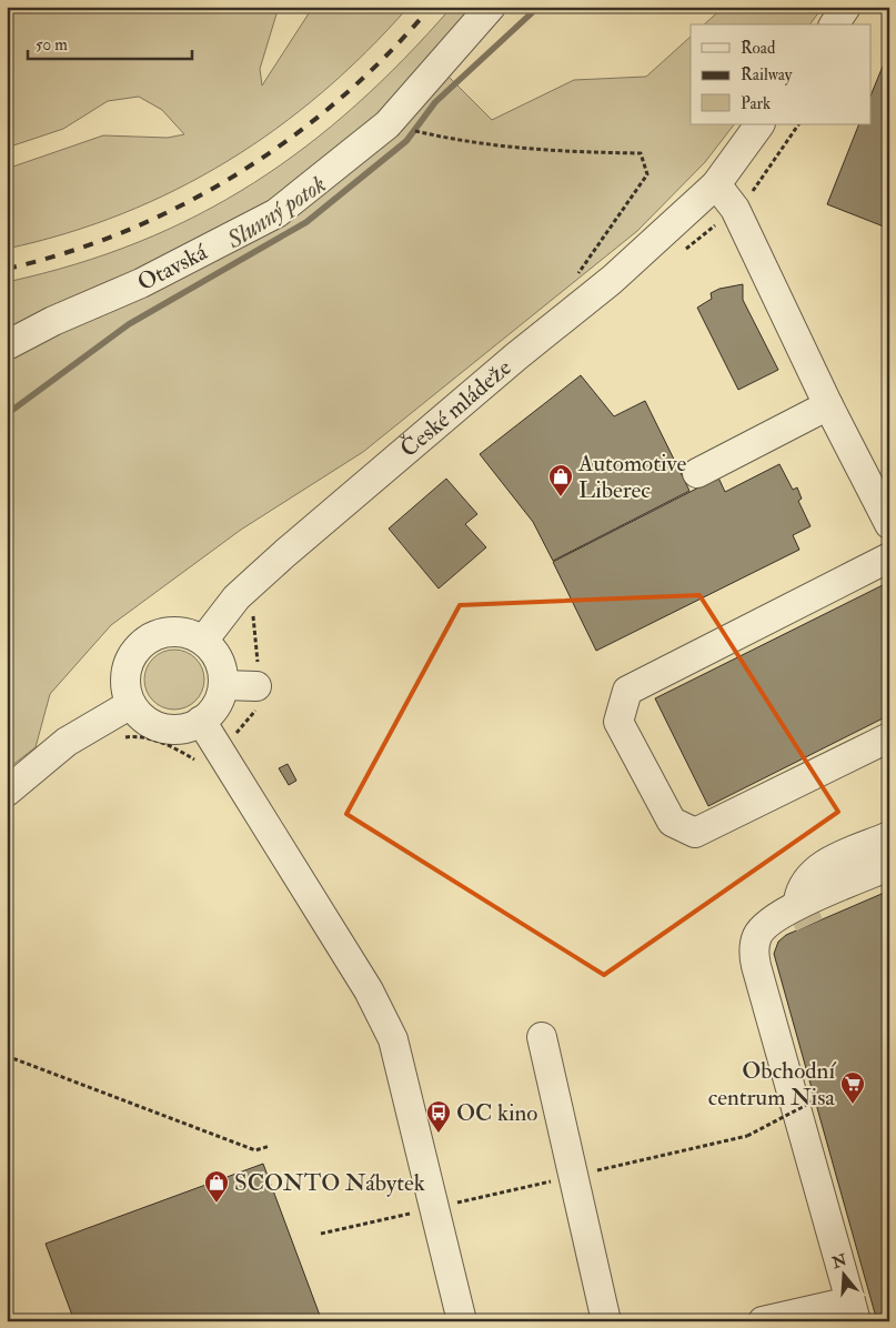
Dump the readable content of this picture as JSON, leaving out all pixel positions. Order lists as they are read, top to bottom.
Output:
{
  "streets": {
    "street": ["Otavská", "České mládeže"]
  },
  "water": ["Slunný potok"],
  "places": {
    "shop": ["Automotive Liberec", "SCONTO Nábytek"],
    "supermarket": ["Obchodní centrum Nisa"],
    "bus stop": ["OC kino"]
  },
  "legend": ["Road", "Railway", "Park"],
  "scale_bar": "50 m",
  "north": "top"
}
